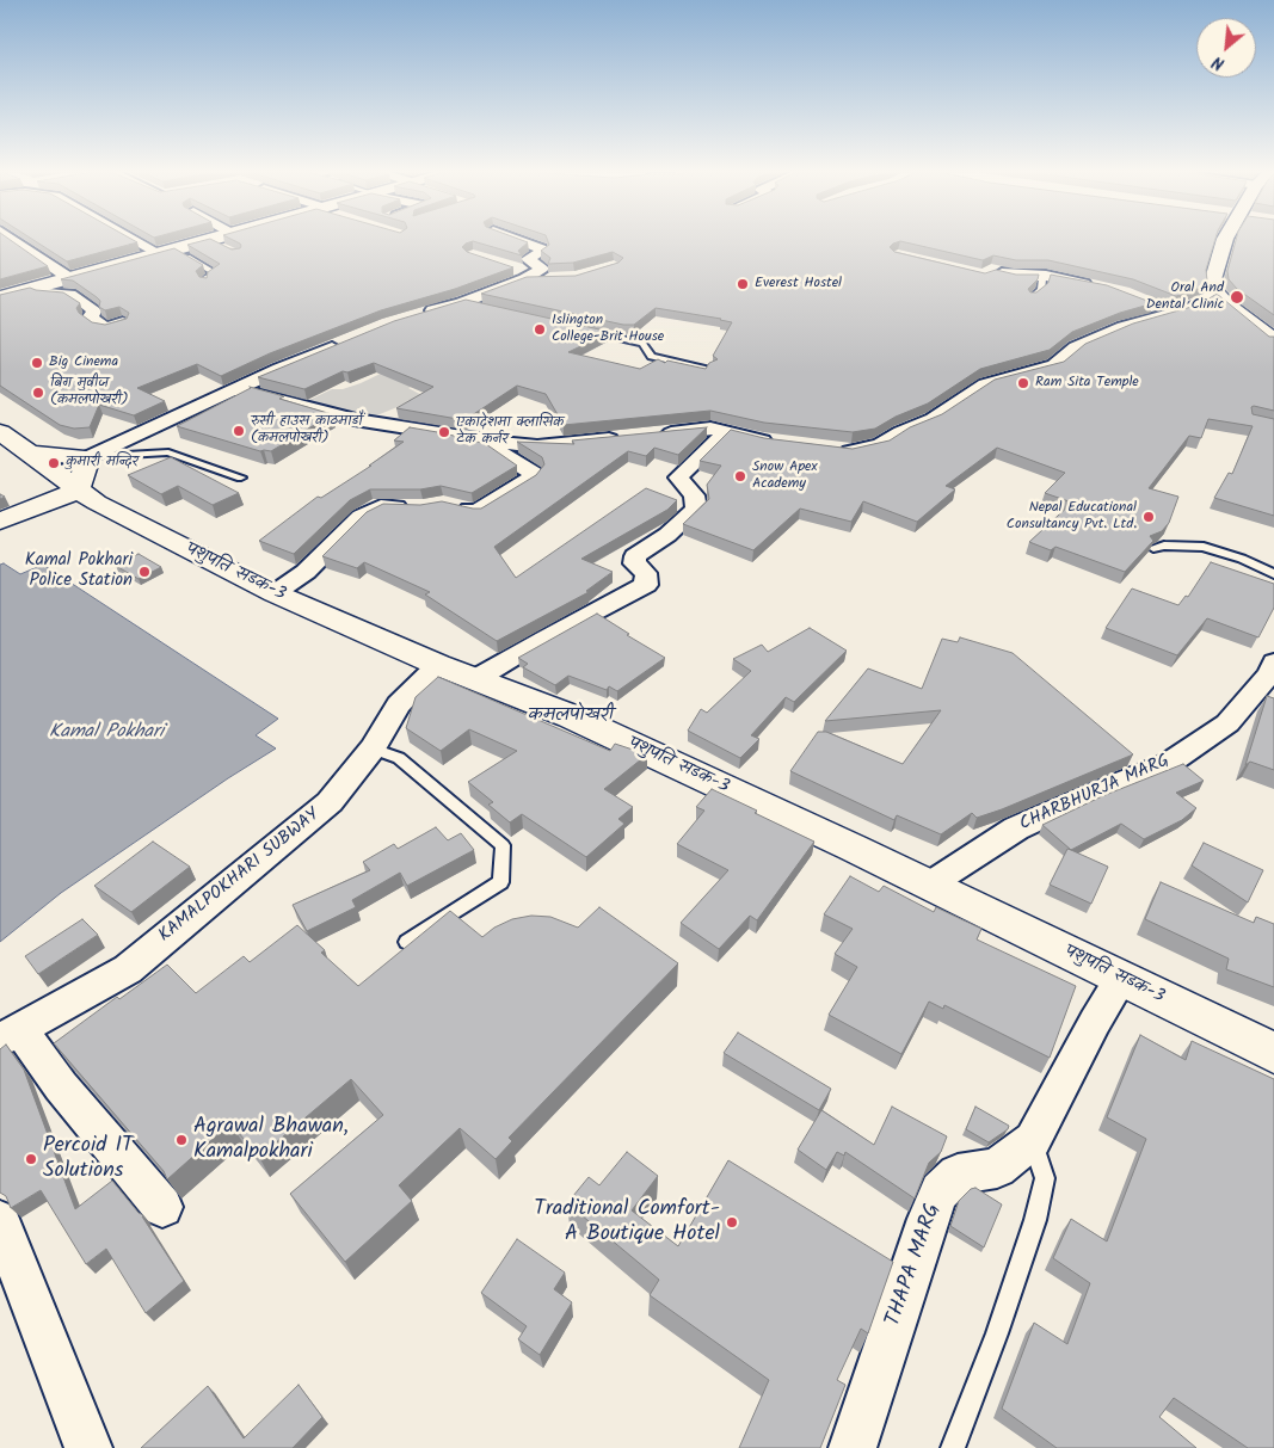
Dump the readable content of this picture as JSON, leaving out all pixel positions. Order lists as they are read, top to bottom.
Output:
{
  "streets": {
    "main road": ["पशुपति सडक-3"],
    "street": ["CHARBHURJA MARG", "KAMALPOKHARI SUBWAY", "THAPA MARG"]
  },
  "crossings": [
    ["पशुपति सडक-3", "CHARBHURJA MARG"],
    ["पशुपति सडक-3", "KAMALPOKHARI SUBWAY"],
    ["पशुपति सडक-3", "THAPA MARG"]
  ],
  "districts": ["कमलपोखरी"],
  "water": ["Kamal Pokhari"],
  "places": [
    "Everest Hostel",
    "Oral And Dental Clinic",
    "Islington College-Brit House",
    "Big Cinema",
    "Ram Sita Temple",
    "बिग मुवीज (कमलपोखरी)",
    "रुसी हाउस काठमाडौं (कमलपोखरी)",
    "एकादेशमा क्लासिक टेक कर्नर",
    "कुमारी मन्दिर",
    "Snow Apex Academy",
    "Nepal Educational Consultancy Pvt. Ltd.",
    "Kamal Pokhari Police Station",
    "Agrawal Bhawan, Kamalpokhari",
    "Percoid IT Solutions",
    "Traditional Comfort- A Boutique Hotel"
  ],
  "north": "bottom left"
}
